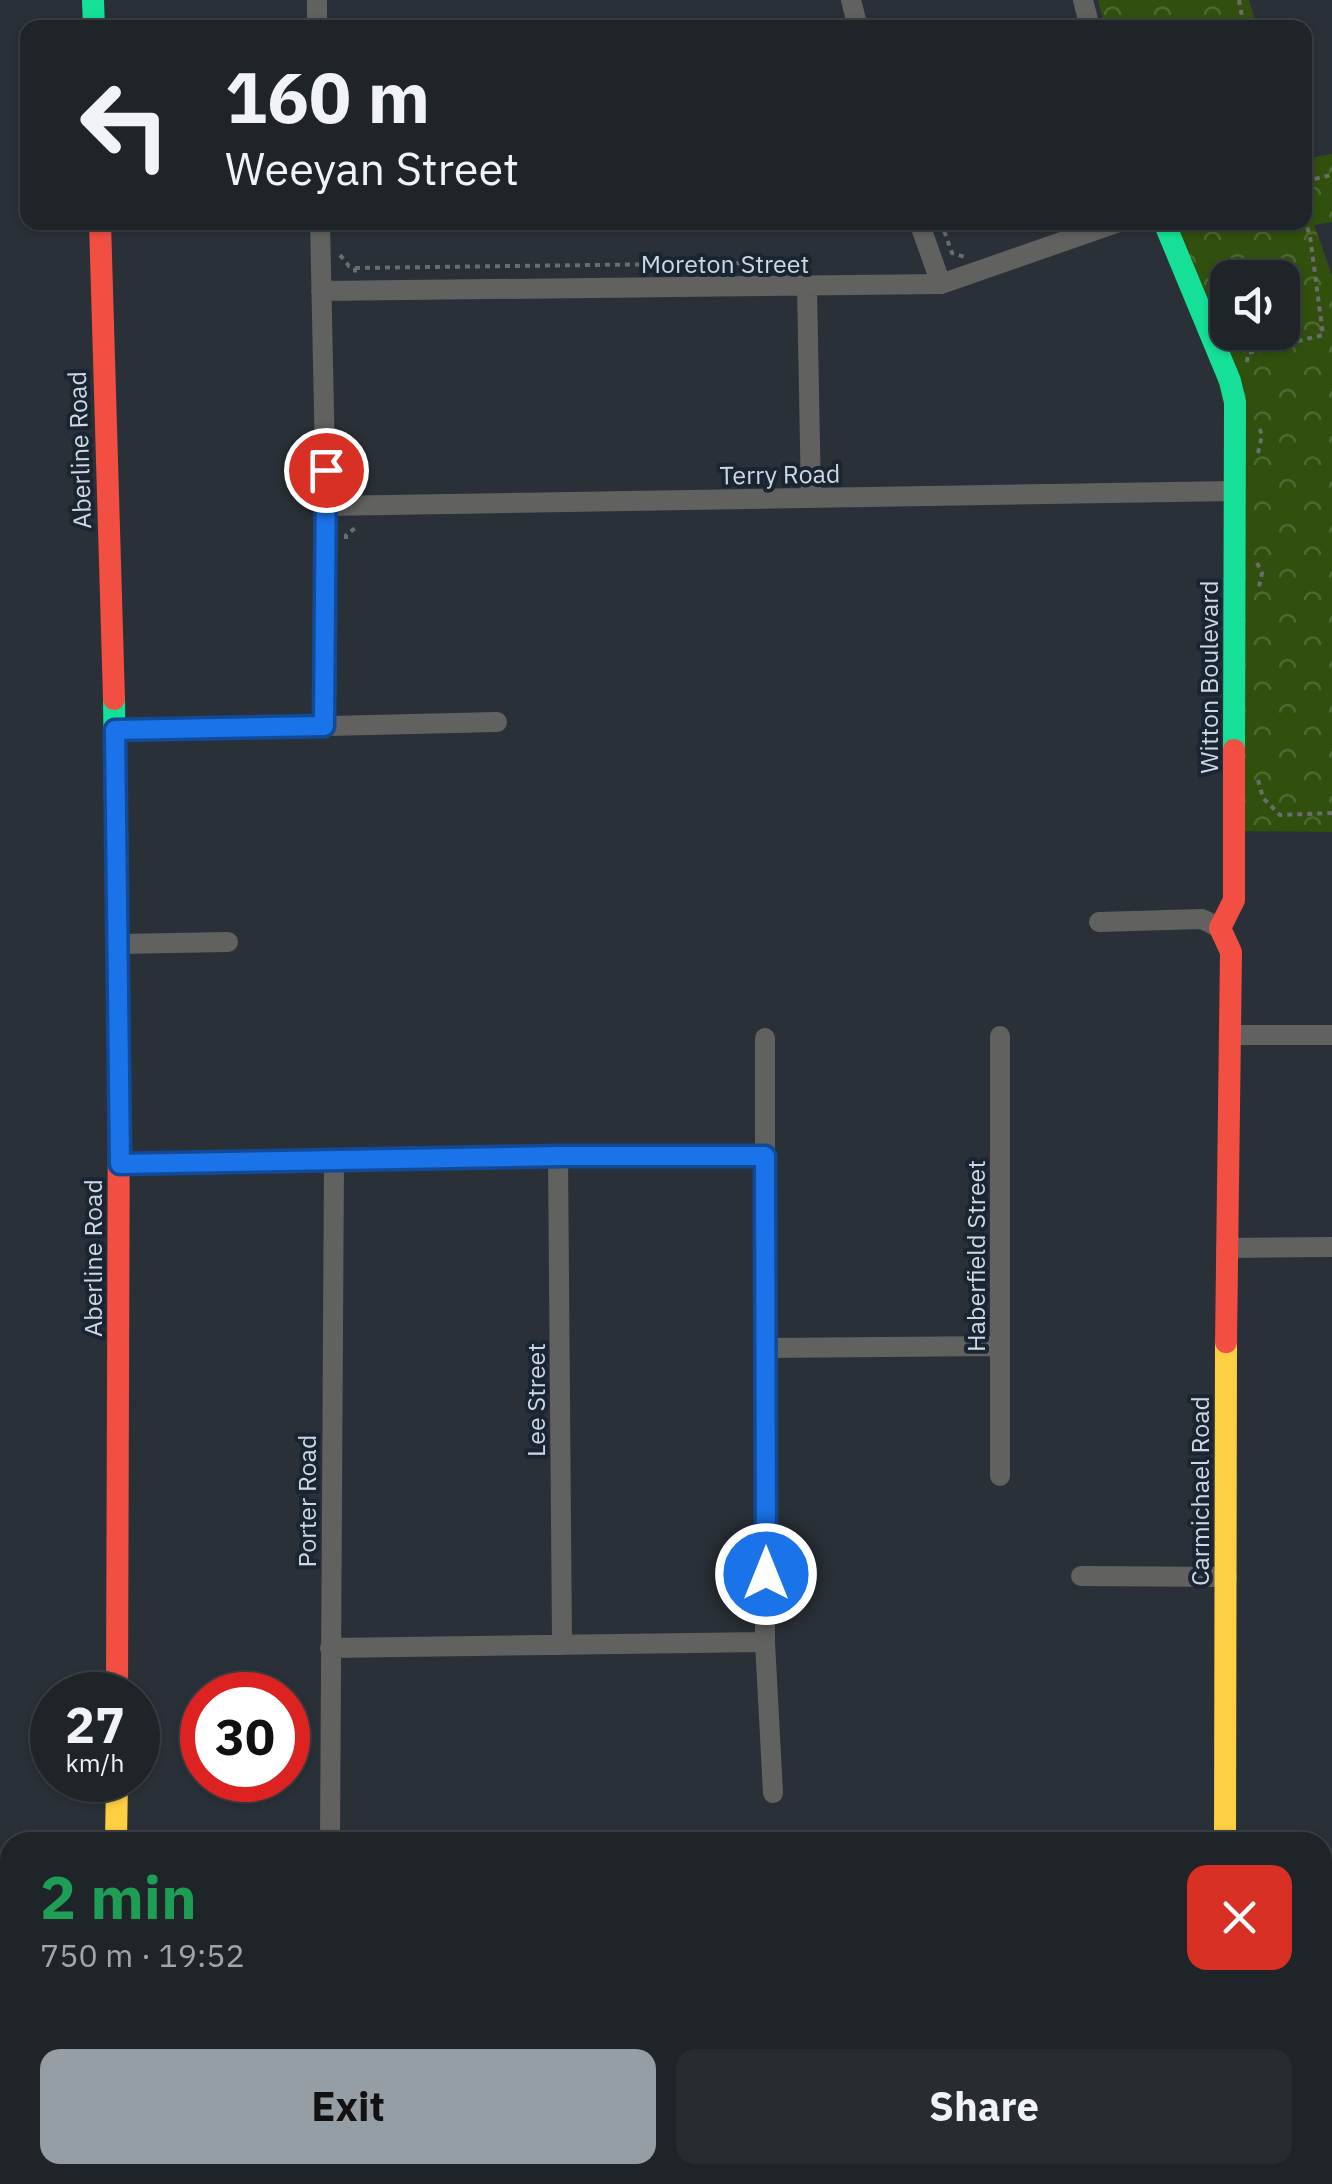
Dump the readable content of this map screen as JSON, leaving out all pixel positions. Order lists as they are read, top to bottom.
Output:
{
  "streets": {
    "street": [
      "Moreton Street",
      "Aberline Road",
      "Terry Road",
      "Witton Boulevard",
      "Haberfield Street",
      "Lee Street",
      "Carmichael Road",
      "Porter Road"
    ]
  },
  "crossings": [
    ["Terry Road", "Witton Boulevard"],
    ["Witton Boulevard", "Carmichael Road"]
  ],
  "page": {
    "turn": ["160 m", "Weeyan Street"],
    "speed": "27 km/h",
    "limit": "30",
    "heading": ["2 min", "750 m · 19:52"],
    "buttons": ["Exit", "Share"]
  }
}
